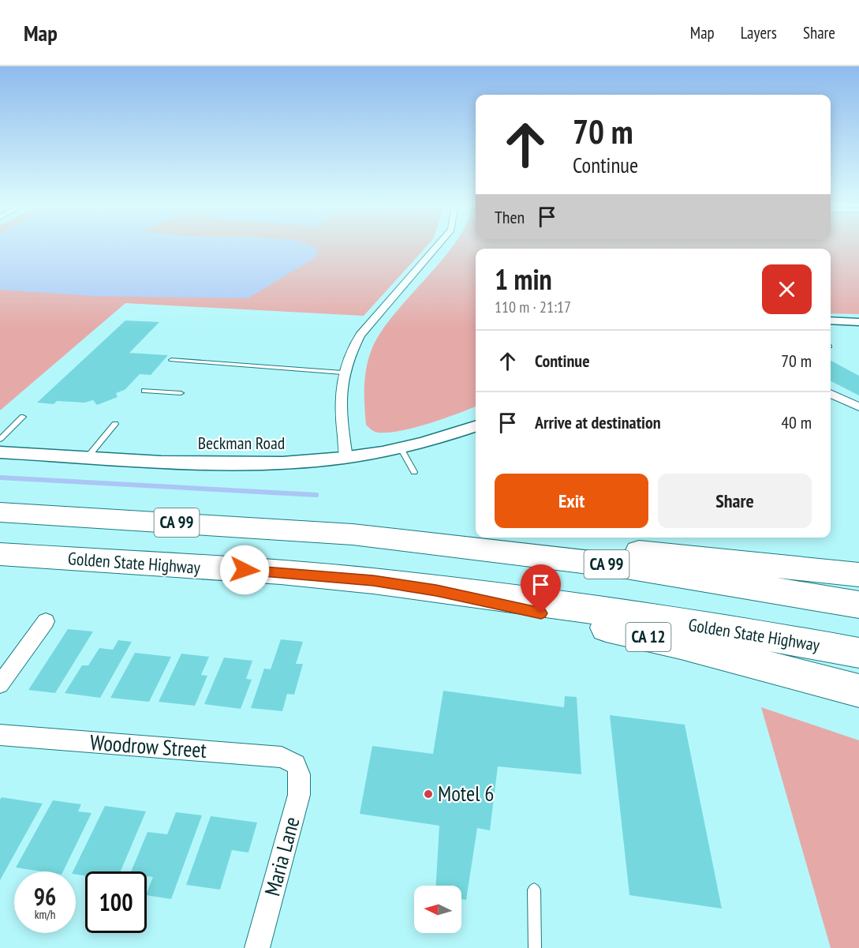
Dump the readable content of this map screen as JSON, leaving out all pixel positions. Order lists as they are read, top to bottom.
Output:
{
  "streets": {
    "highway": ["CA 99", "Golden State Highway", "CA 12"],
    "street": ["Beckman Road", "Woodrow Street", "Maria Lane"]
  },
  "crossings": [
    ["Golden State Highway", "CA 12"],
    ["Woodrow Street", "Maria Lane"]
  ],
  "places": ["Motel 6"],
  "north": "left",
  "page": {
    "header": "Map",
    "nav": ["Map", "Layers", "Share"],
    "turn": ["70 m", "Continue"],
    "then": "Then",
    "heading": ["1 min", "110 m · 21:17"],
    "list": [
      {
        "name": "Continue",
        "value": "70 m"
      },
      {
        "name": "Arrive at destination",
        "value": "40 m"
      }
    ],
    "buttons": ["Exit", "Share"],
    "speed": "96 km/h",
    "limit": "100"
  }
}
